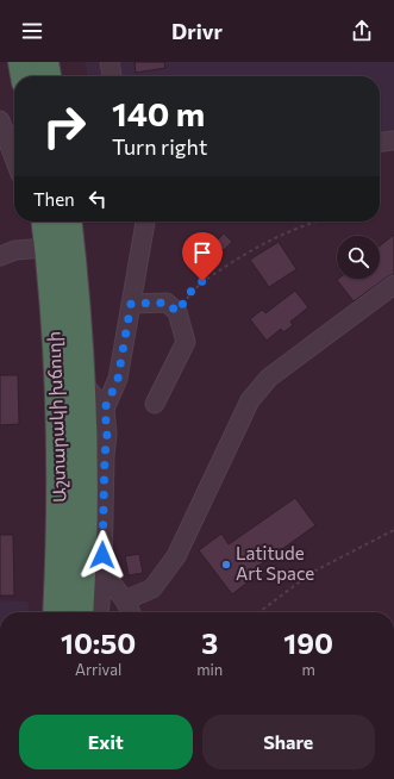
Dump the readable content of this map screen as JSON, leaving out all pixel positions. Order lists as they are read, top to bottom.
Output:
{
  "streets": {
    "highway": ["Աշտարակի խճուղի"]
  },
  "places": ["Latitude Art Space"],
  "page": {
    "header": "Drivr",
    "turn": ["140 m", "Turn right"],
    "then": "Then",
    "eta": [
      "10:50",
      "Arrival",
      "3",
      "min",
      "190",
      "m"
    ],
    "buttons": ["Exit", "Share"]
  }
}
